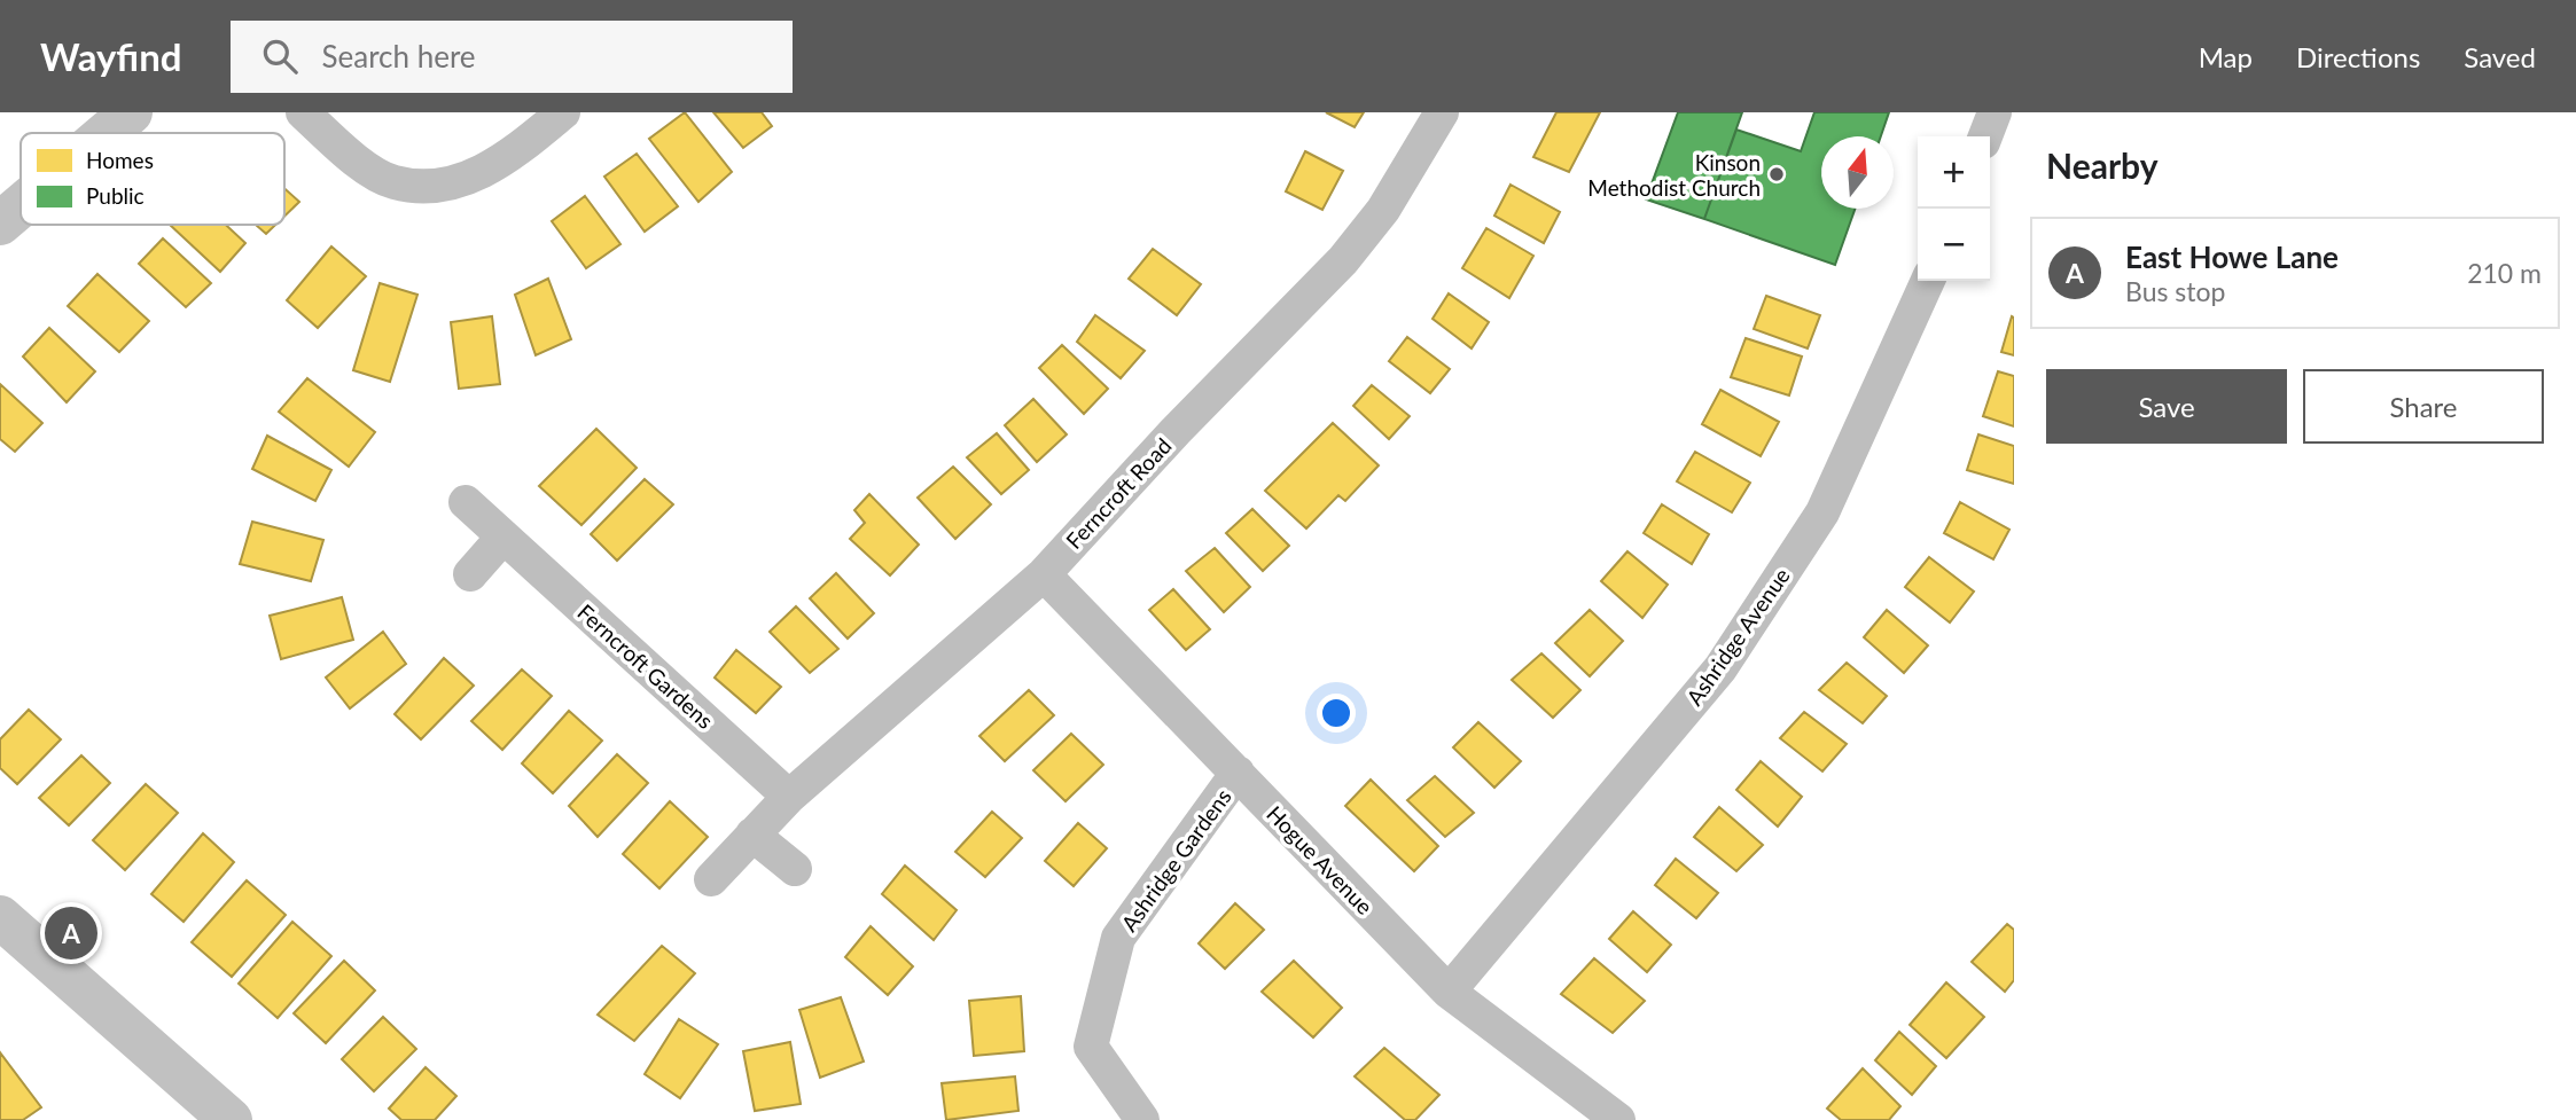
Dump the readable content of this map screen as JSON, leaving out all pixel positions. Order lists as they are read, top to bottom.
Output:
{
  "streets": {
    "street": [
      "Ferncroft Road",
      "Ashridge Avenue",
      "Ferncroft Gardens",
      "Ashridge Gardens",
      "Hogue Avenue"
    ]
  },
  "crossings": [
    ["Ferncroft Road", "Ferncroft Gardens"],
    ["Ferncroft Road", "Hogue Avenue"],
    ["Ashridge Avenue", "Hogue Avenue"],
    ["Ashridge Gardens", "Hogue Avenue"]
  ],
  "places": ["Kinson Methodist Church"],
  "legend": ["Homes", "Public"],
  "north": "top",
  "page": {
    "header": "Wayfind",
    "search": "Search here",
    "nav": ["Map", "Directions", "Saved"],
    "heading": "Nearby",
    "map_buttons": ["+", "−"],
    "list": [
      {
        "mark": "A",
        "name": "East Howe Lane",
        "note": "Bus stop",
        "value": "210 m"
      }
    ],
    "buttons": ["Save", "Share"],
    "pins": "A"
  }
}
